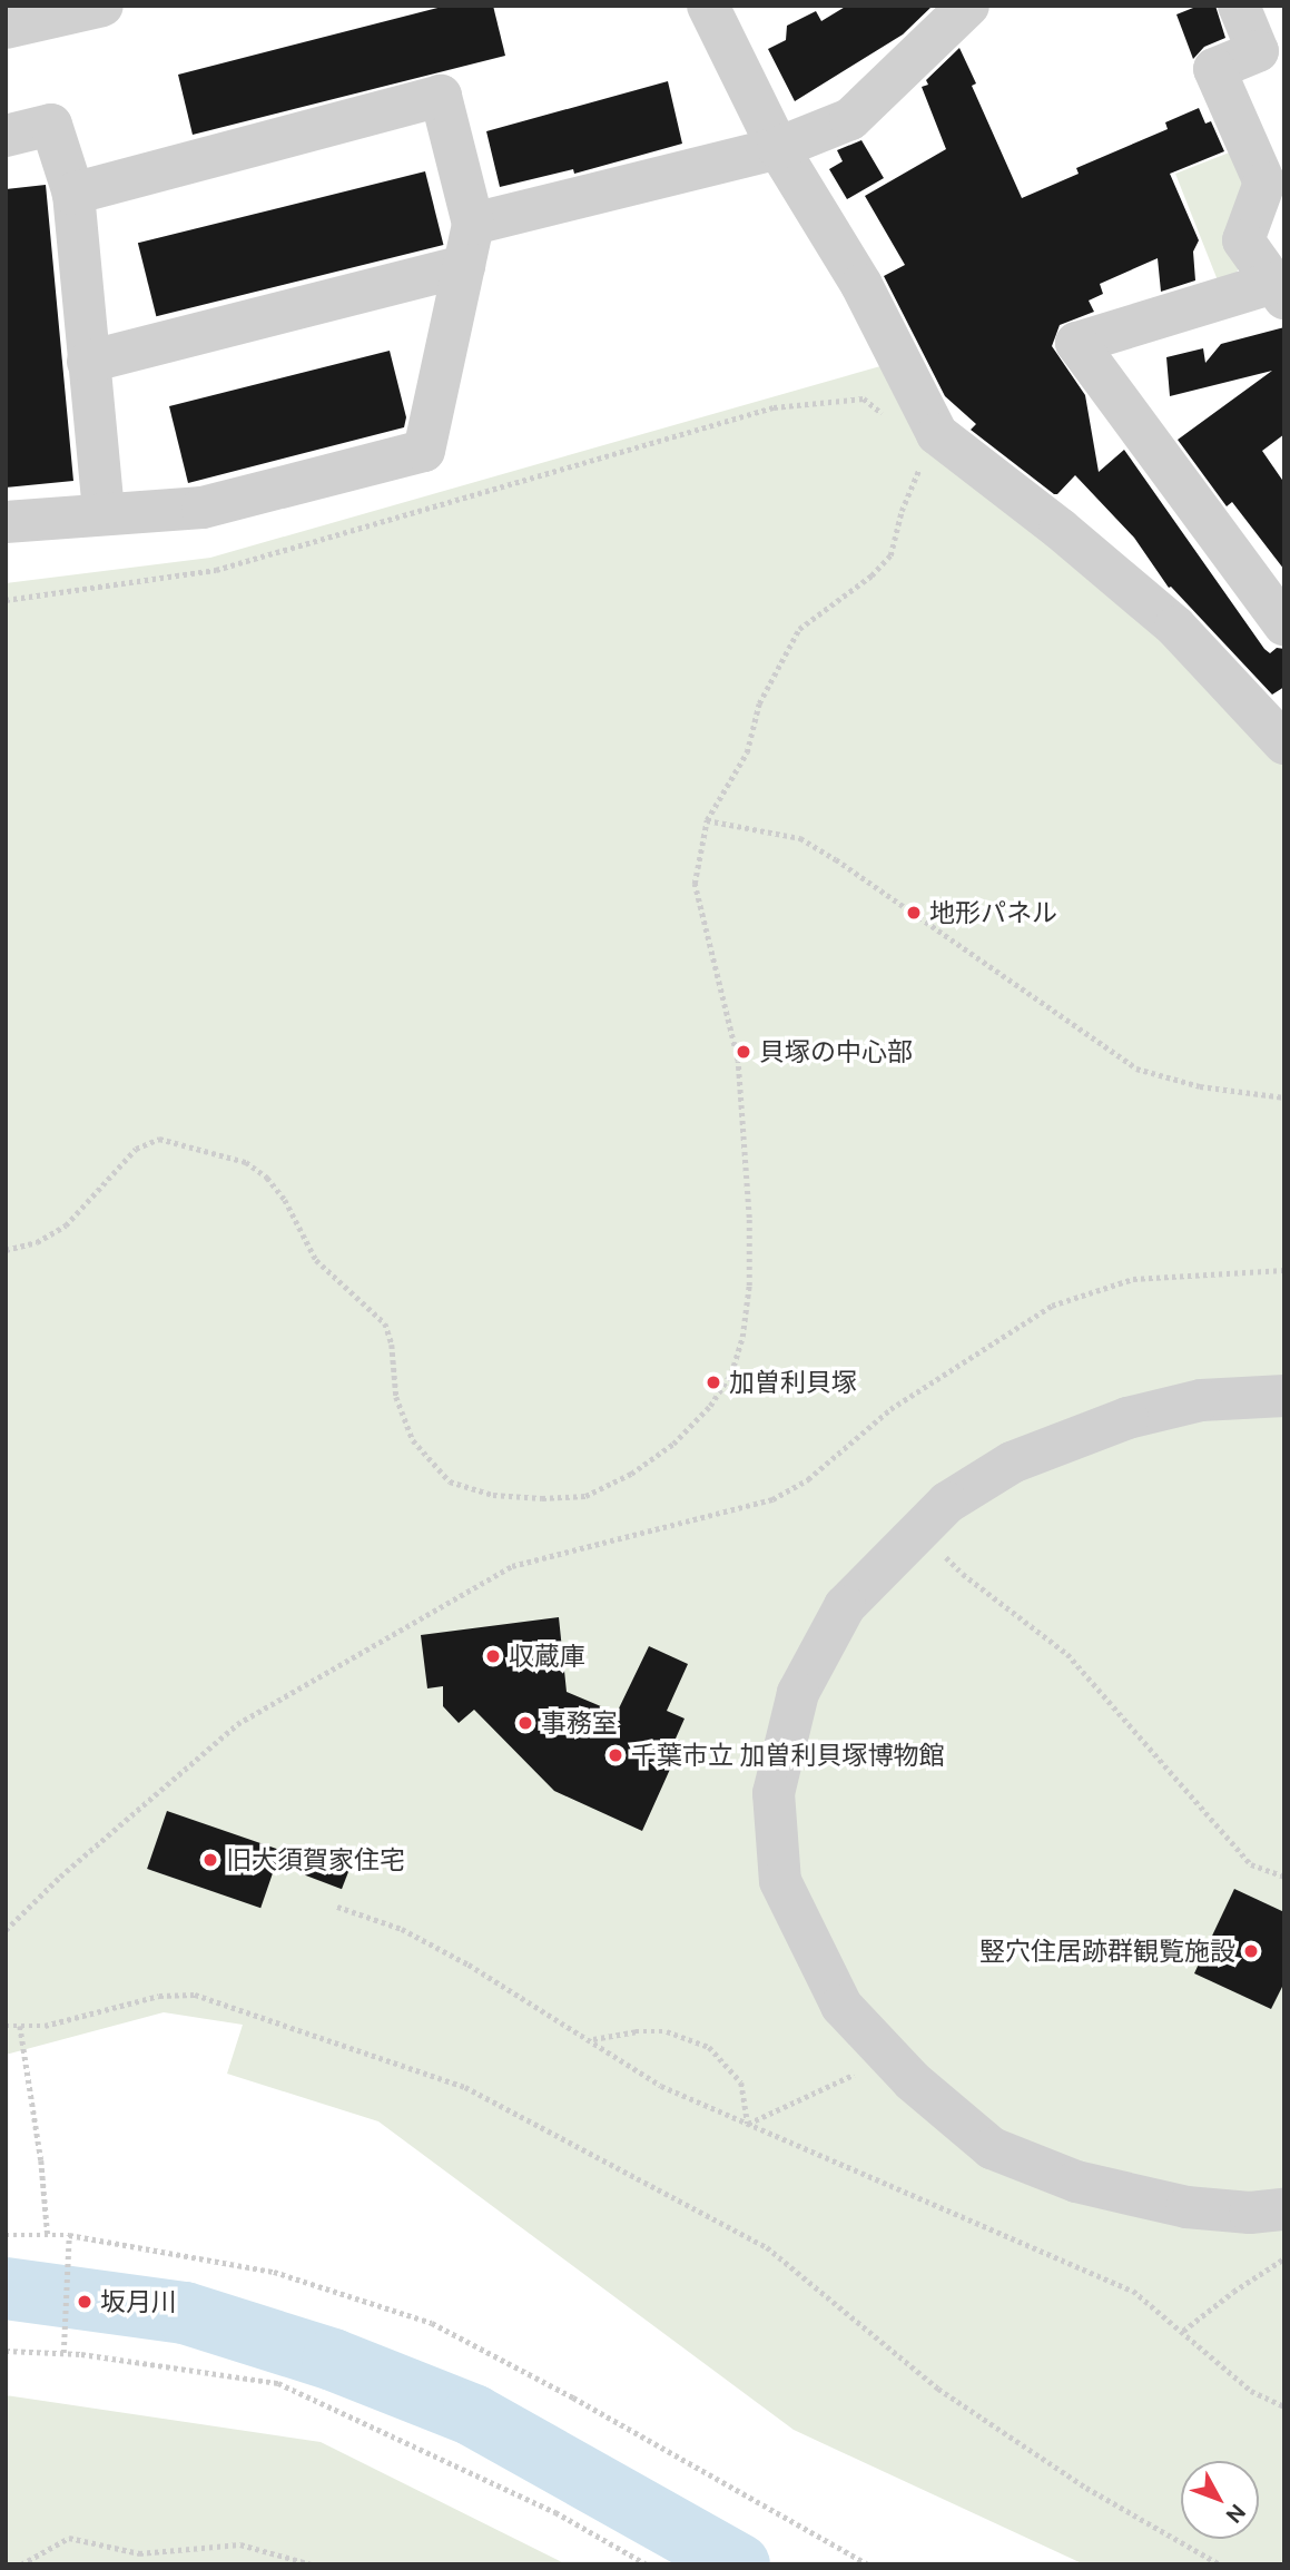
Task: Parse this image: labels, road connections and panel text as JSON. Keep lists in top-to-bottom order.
{
  "places": [
    "地形パネル",
    "貝塚の中心部",
    "加曽利貝塚",
    "収蔵庫",
    "事務室",
    "千葉市立 加曽利貝塚博物館",
    "旧大須賀家住宅",
    "竪穴住居跡群観覧施設",
    "坂月川"
  ],
  "north": "bottom right"
}
